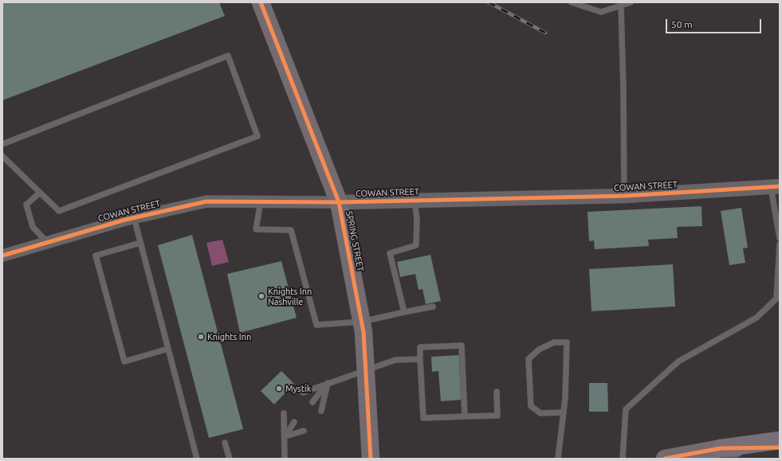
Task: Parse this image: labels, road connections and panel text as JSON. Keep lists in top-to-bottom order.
{
  "streets": {
    "main road": ["SPRING STREET"],
    "street": ["COWAN STREET"]
  },
  "crossings": [
    ["COWAN STREET", "SPRING STREET"]
  ],
  "places": ["Knights Inn Nashville", "Knights Inn", "Mystik"],
  "scale_bar": "50 m"
}
